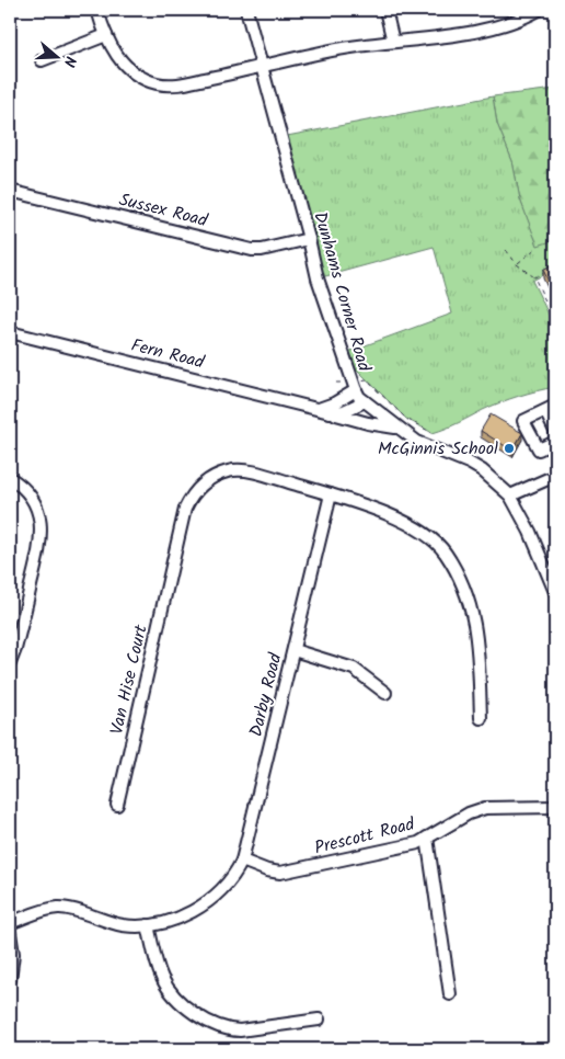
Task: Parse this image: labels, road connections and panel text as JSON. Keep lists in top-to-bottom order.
{
  "streets": {
    "street": [
      "Sussex Road",
      "Dunhams Corner Road",
      "Fern Road",
      "Van Hise Court",
      "Darby Road",
      "Prescott Road"
    ]
  },
  "crossings": [
    ["Sussex Road", "Dunhams Corner Road"],
    ["Dunhams Corner Road", "Fern Road"],
    ["Van Hise Court", "Darby Road"],
    ["Darby Road", "Prescott Road"]
  ],
  "places": ["McGinnis School"],
  "north": "right"
}
